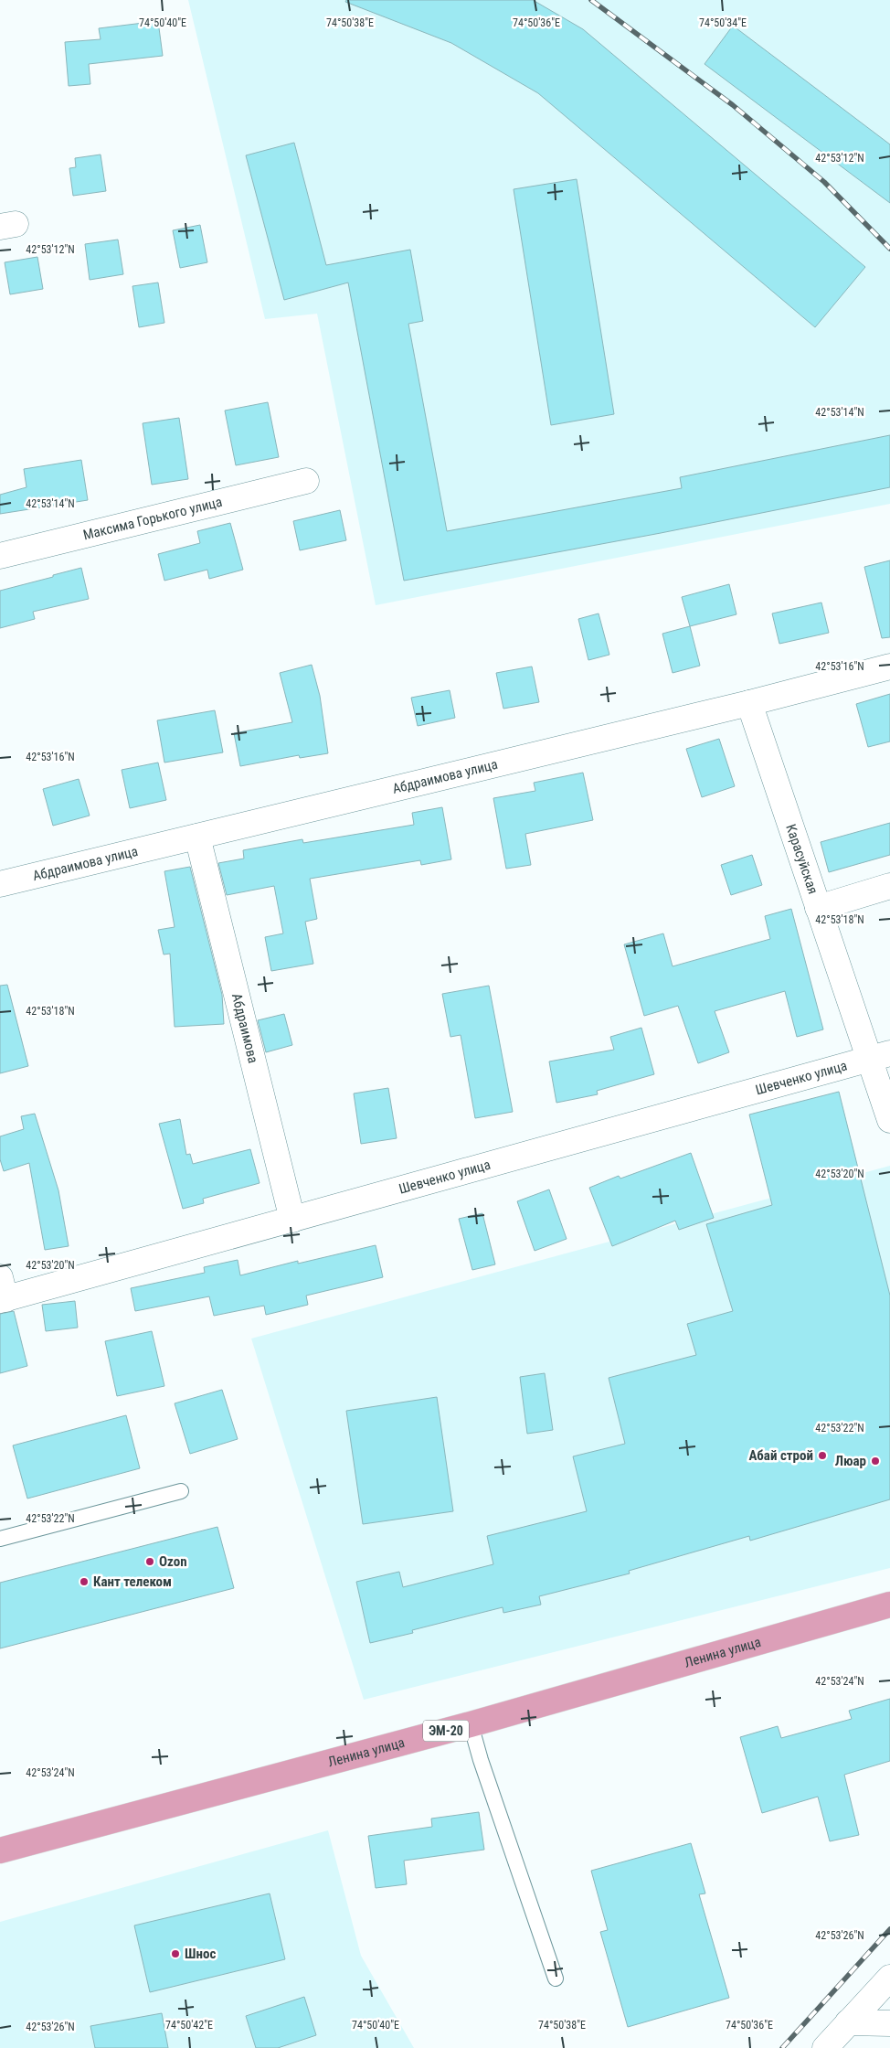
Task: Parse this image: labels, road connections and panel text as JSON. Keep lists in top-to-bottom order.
{
  "streets": {
    "main road": ["Ленина улица", "ЭМ-20"],
    "street": [
      "Максима Горького улица",
      "Абдраимова улица",
      "Карасуйская",
      "Абдраимова",
      "Шевченко улица"
    ]
  },
  "crossings": [
    ["Абдраимова улица", "Карасуйская"],
    ["Абдраимова улица", "Абдраимова"],
    ["Карасуйская", "Шевченко улица"],
    ["Абдраимова", "Шевченко улица"]
  ],
  "places": [
    "Абай строй",
    "Люар",
    "Ozon",
    "Кант телеком",
    "Шнос"
  ],
  "coordinates": [
    "74°50'40\"E",
    "74°50'38\"E",
    "74°50'36\"E",
    "74°50'34\"E",
    "42°53'12\"N",
    "42°53'14\"N",
    "42°53'16\"N",
    "42°53'18\"N",
    "42°53'20\"N",
    "42°53'22\"N",
    "42°53'24\"N",
    "42°53'26\"N",
    "74°50'42\"E"
  ]
}
